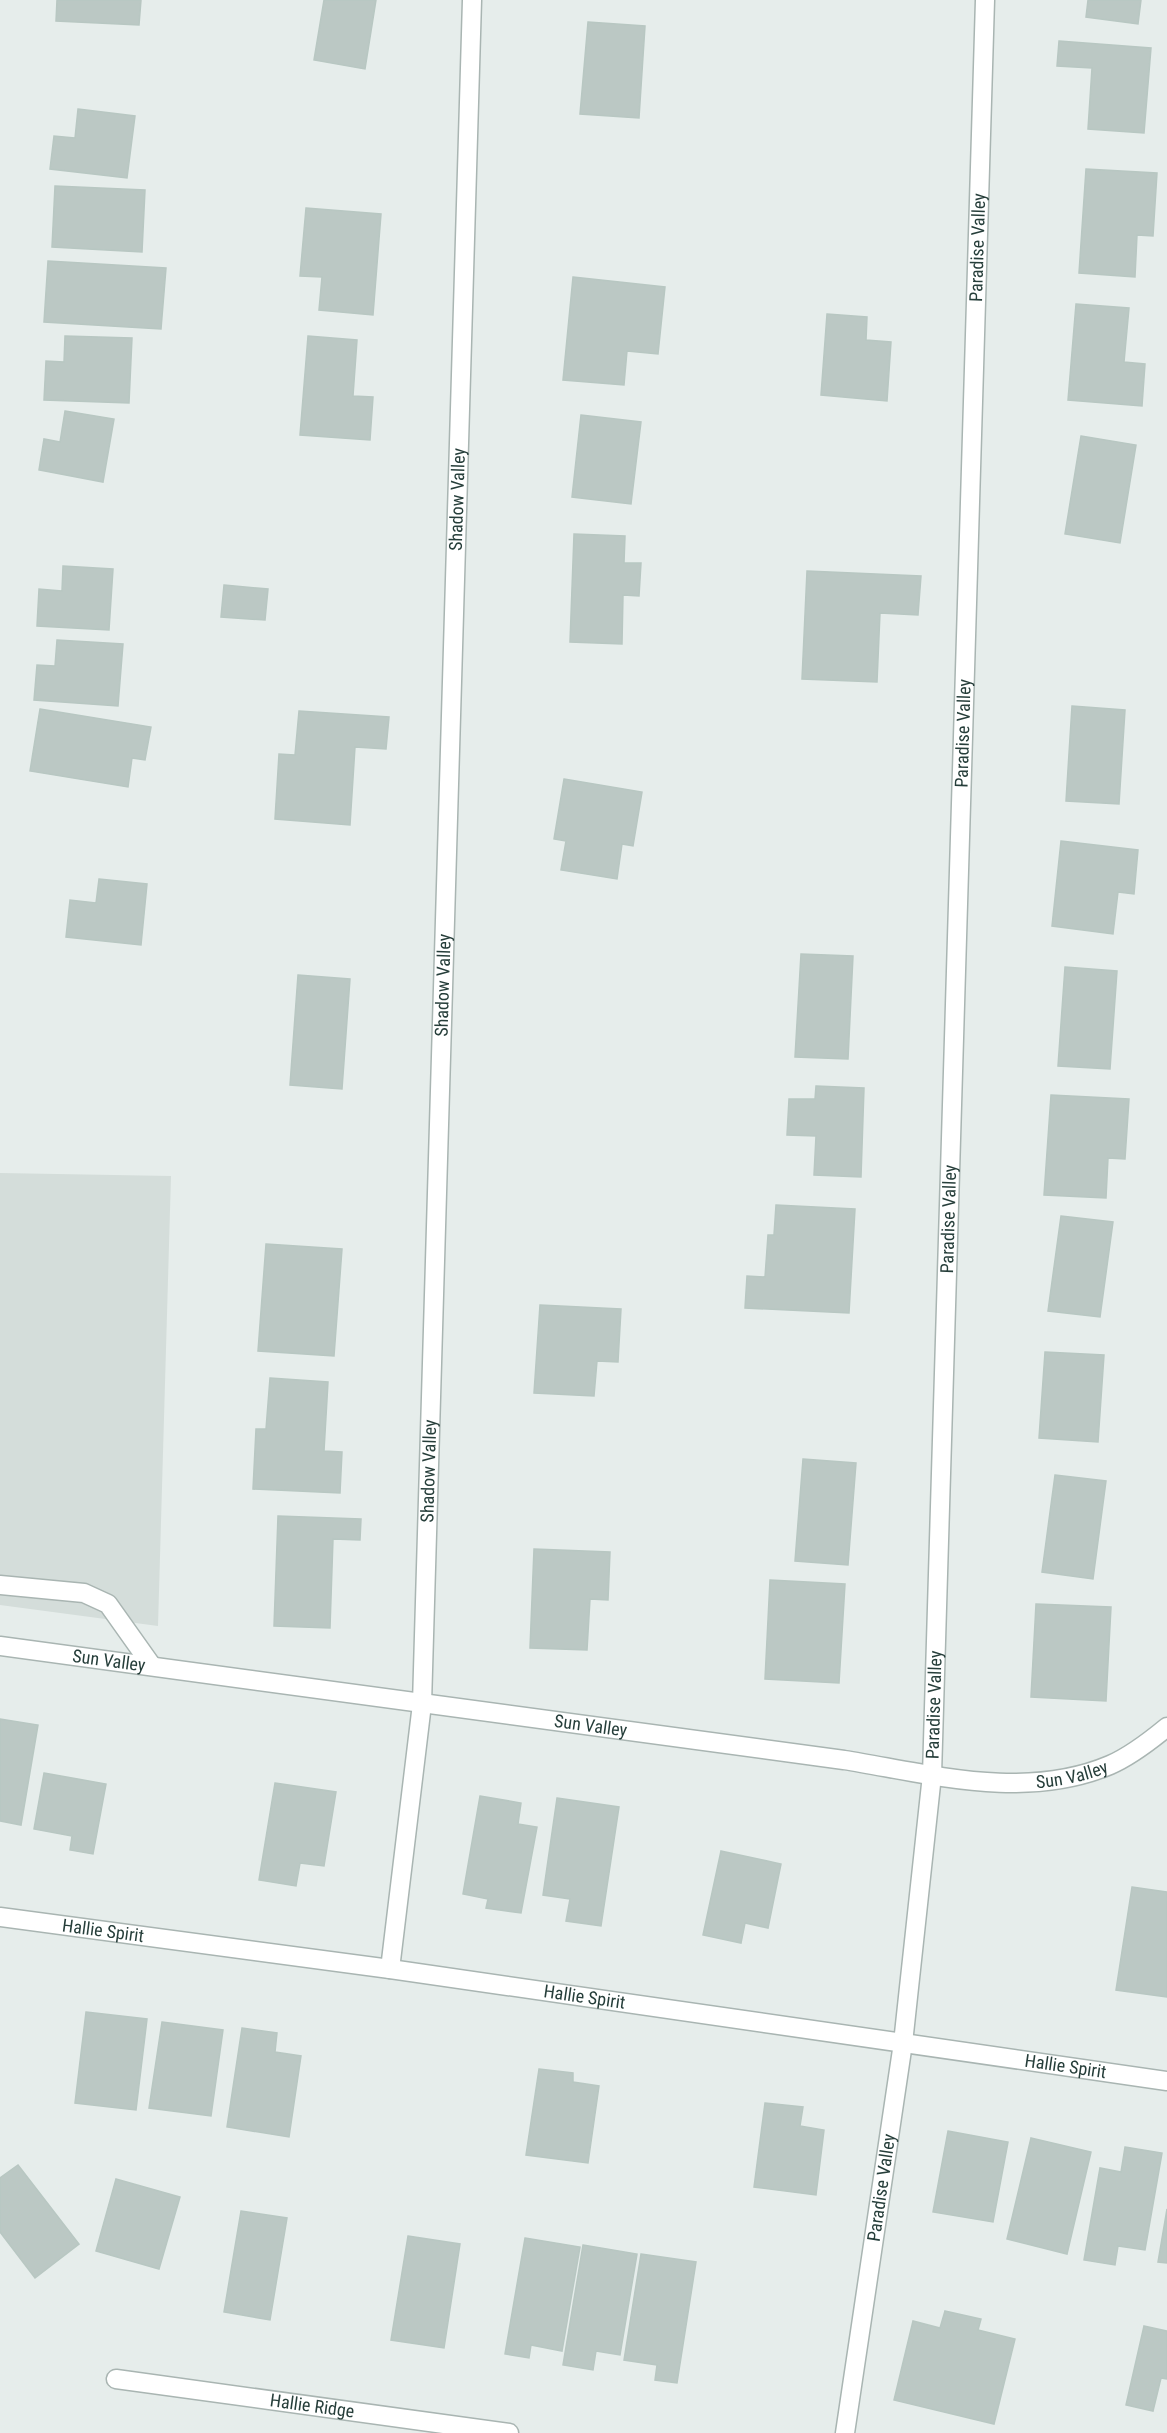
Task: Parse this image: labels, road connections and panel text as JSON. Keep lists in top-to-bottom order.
{
  "streets": {
    "street": [
      "Paradise Valley",
      "Shadow Valley",
      "Sun Valley",
      "Hallie Spirit",
      "Hallie Ridge"
    ]
  },
  "crossings": [
    ["Paradise Valley", "Sun Valley"],
    ["Paradise Valley", "Hallie Spirit"],
    ["Shadow Valley", "Sun Valley"],
    ["Shadow Valley", "Hallie Spirit"]
  ]
}
